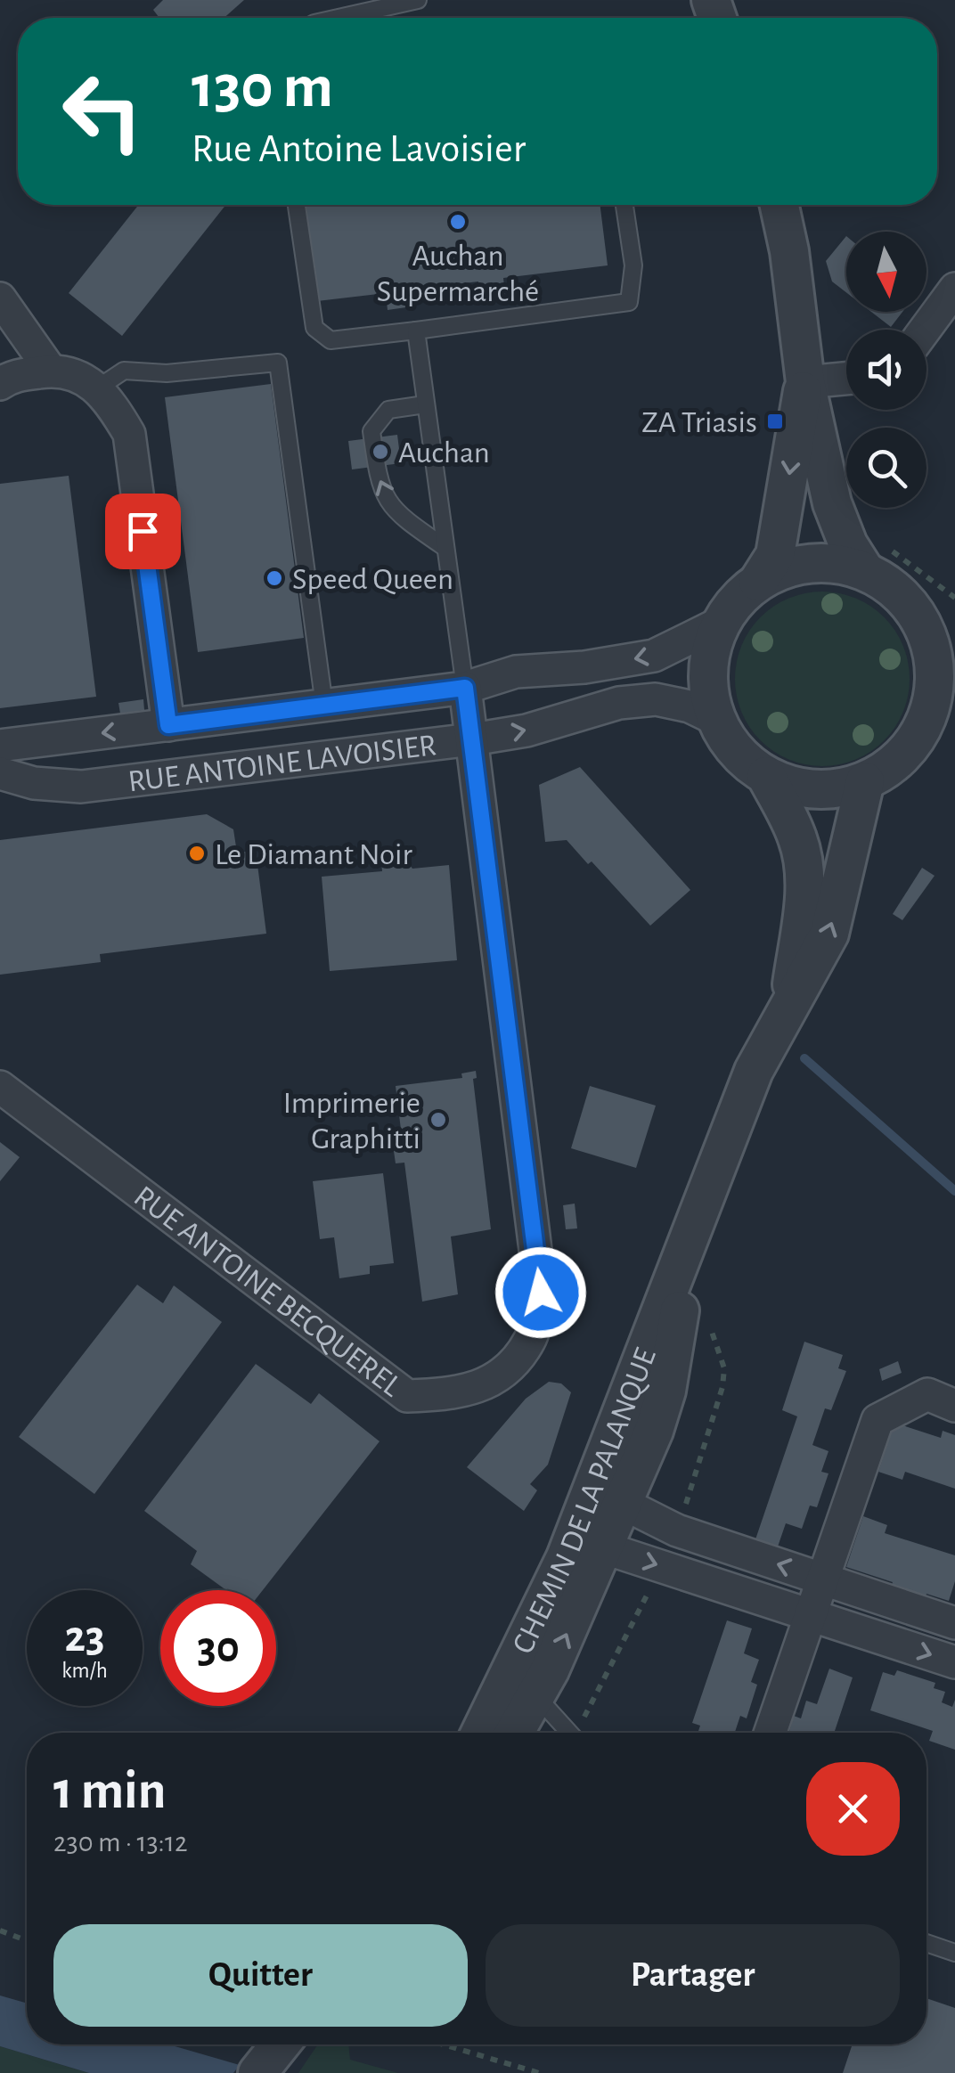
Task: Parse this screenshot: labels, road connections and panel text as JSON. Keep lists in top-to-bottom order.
{
  "streets": {
    "street": ["RUE ANTOINE LAVOISIER", "RUE ANTOINE BECQUEREL", "CHEMIN DE LA PALANQUE"]
  },
  "crossings": [
    ["RUE ANTOINE LAVOISIER", "RUE ANTOINE BECQUEREL"],
    ["RUE ANTOINE LAVOISIER", "CHEMIN DE LA PALANQUE"]
  ],
  "places": {
    "other": [
      "Auchan Supermarché",
      "Auchan",
      "Speed Queen",
      "Le Diamant Noir",
      "Imprimerie Graphitti"
    ],
    "transit": ["ZA Triasis"]
  },
  "north": "bottom",
  "page": {
    "turn": ["130 m", "Rue Antoine Lavoisier"],
    "speed": "23 km/h",
    "limit": "30",
    "heading": ["1 min", "230 m · 13:12"],
    "buttons": ["Quitter", "Partager"]
  }
}
